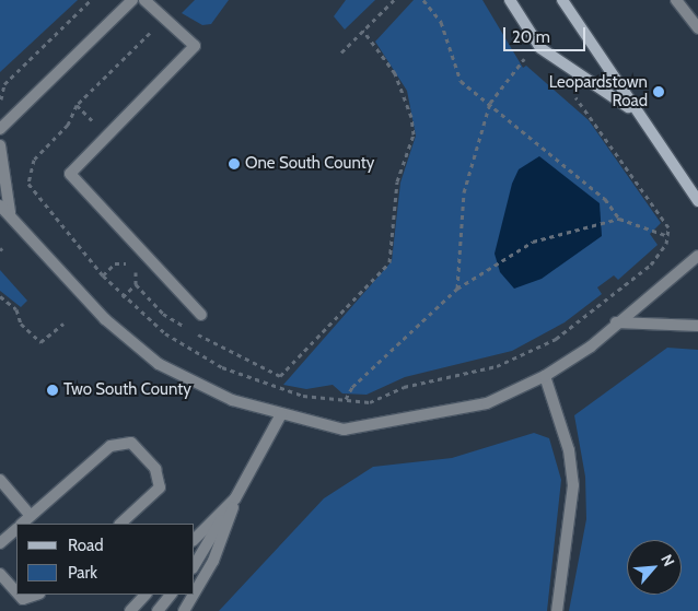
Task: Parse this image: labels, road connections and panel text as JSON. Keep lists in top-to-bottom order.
{
  "places": ["Leopardstown Road", "One South County", "Two South County"],
  "legend": ["Road", "Park"],
  "scale_bar": "20 m",
  "north": "top right"
}
